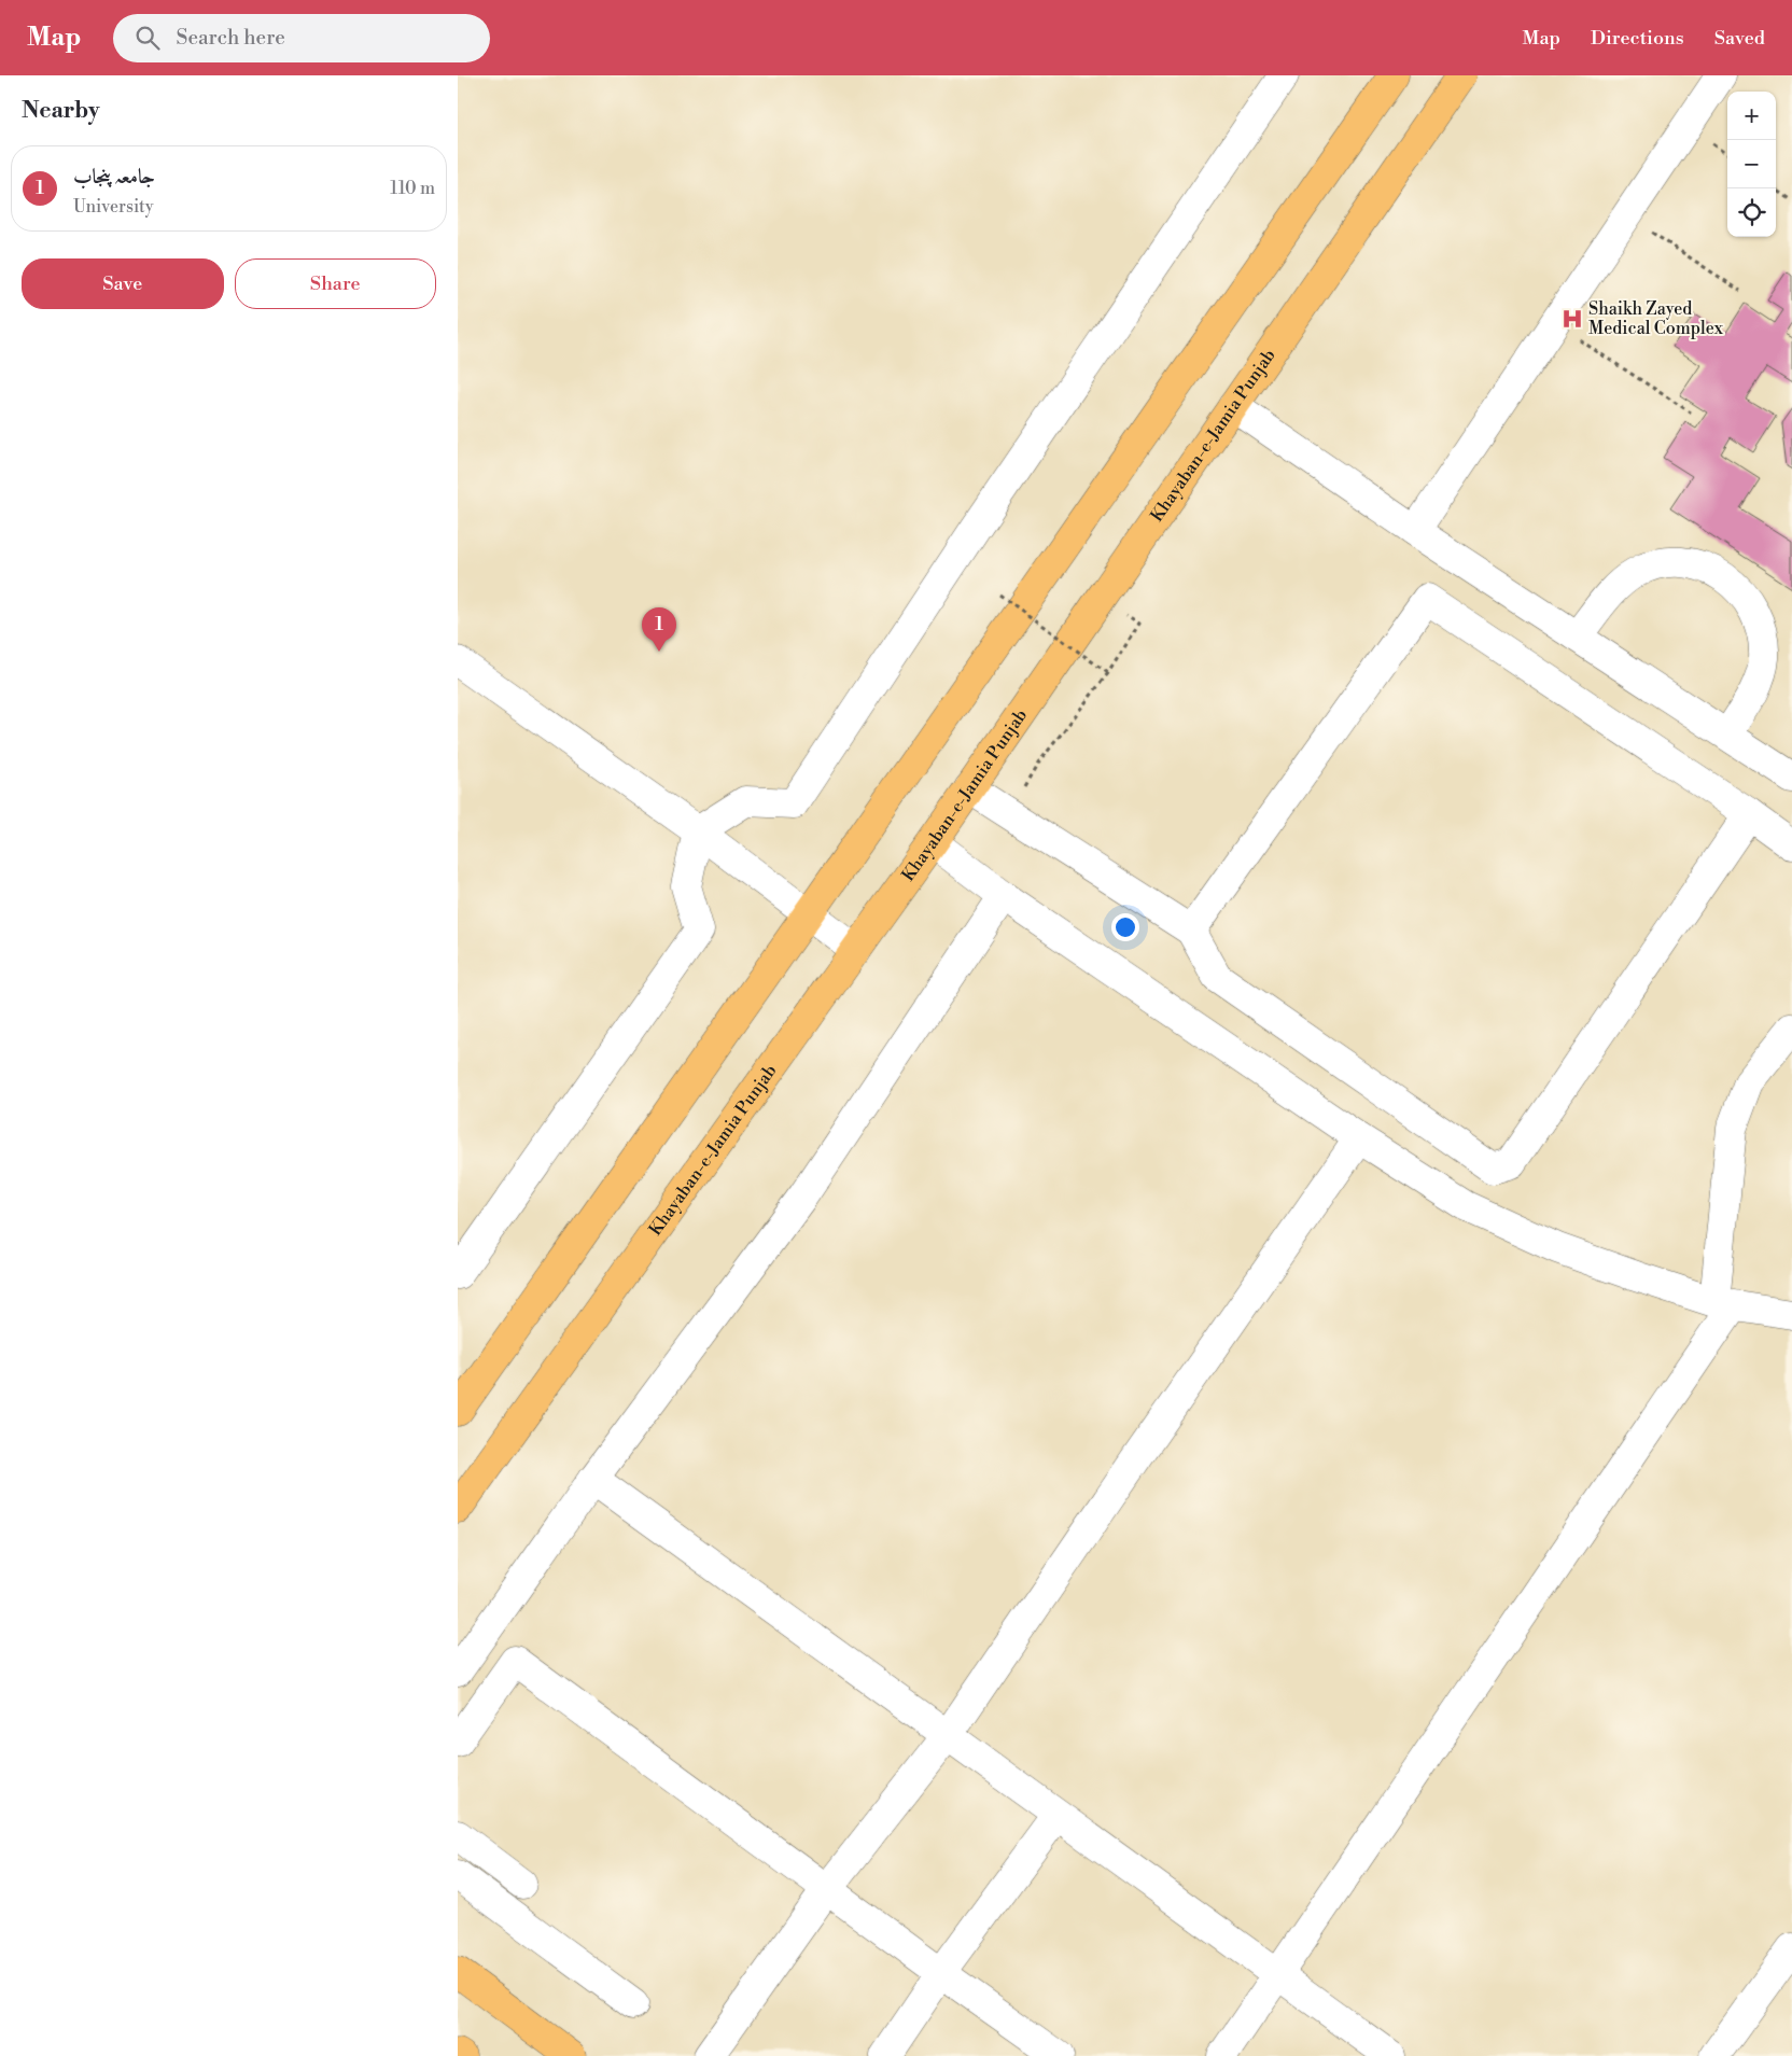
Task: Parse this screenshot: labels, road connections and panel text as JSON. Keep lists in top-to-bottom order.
{
  "streets": {
    "main road": ["Khayaban-e-Jamia Punjab"]
  },
  "places": {
    "hospital": ["Shaikh Zayed Medical Complex"]
  },
  "page": {
    "header": "Map",
    "search": "Search here",
    "nav": ["Map", "Directions", "Saved"],
    "heading": "Nearby",
    "map_buttons": ["+", "−"],
    "list": [
      {
        "mark": "1",
        "name": "جامعہ پنجاب",
        "note": "University",
        "value": "110 m"
      }
    ],
    "buttons": ["Save", "Share"],
    "pins": "1"
  }
}
